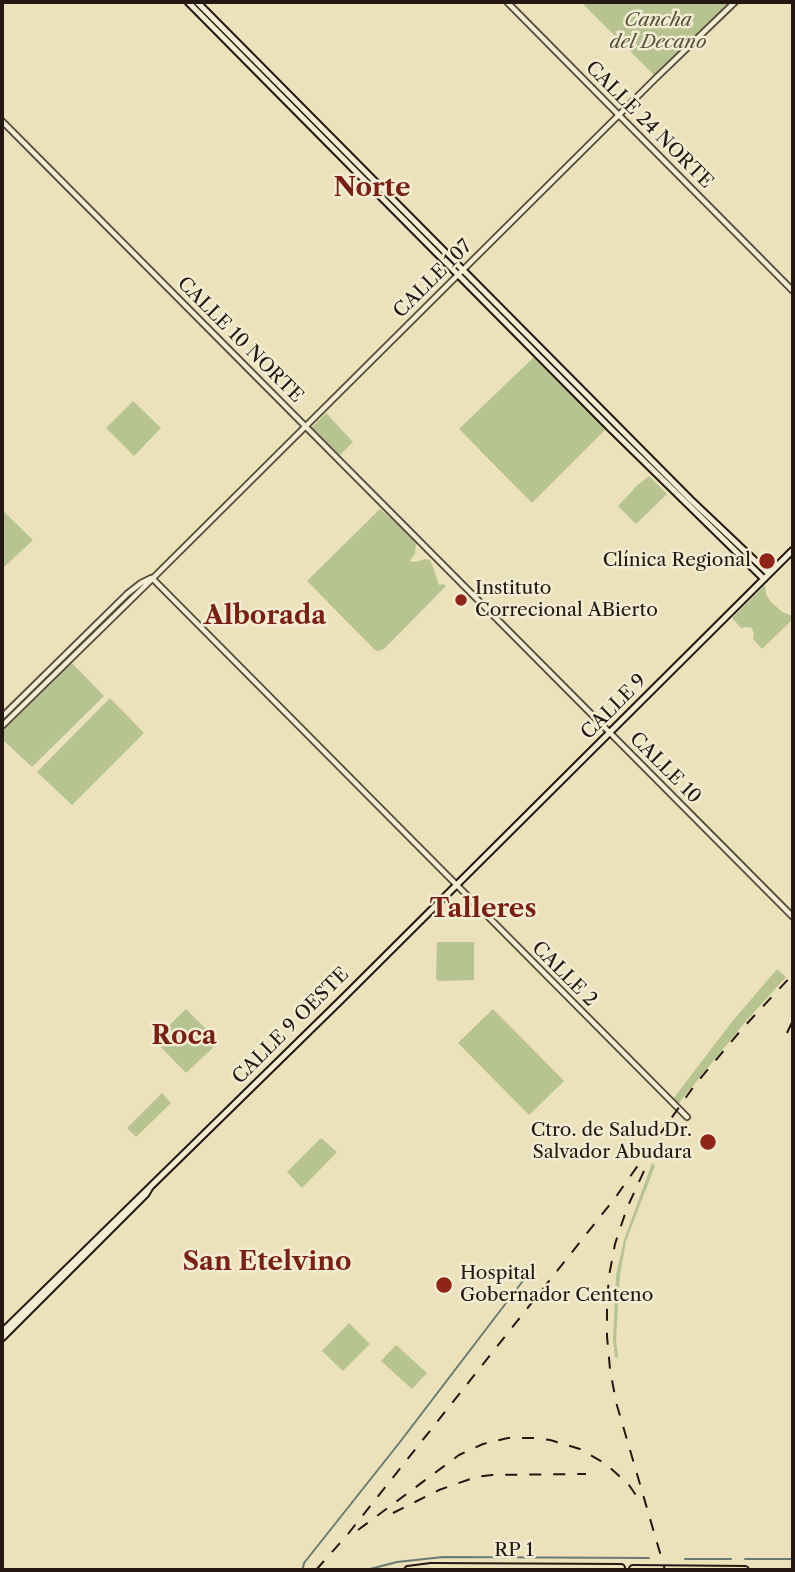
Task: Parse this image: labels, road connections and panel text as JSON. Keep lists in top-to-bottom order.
{
  "streets": {
    "main road": ["CALLE 9", "CALLE 9 OESTE", "RP 1"],
    "street": [
      "CALLE 24 NORTE",
      "CALLE 107",
      "CALLE 10 NORTE",
      "CALLE 10",
      "CALLE 2"
    ]
  },
  "crossings": [
    ["CALLE 24 NORTE", "CALLE 107"],
    ["CALLE 107", "CALLE 10 NORTE"],
    ["CALLE 107", "CALLE 2"],
    ["CALLE 10 NORTE", "CALLE 10"],
    ["CALLE 9", "CALLE 10"],
    ["CALLE 9", "CALLE 2"],
    ["CALLE 9", "CALLE 9 OESTE"],
    ["CALLE 2", "CALLE 9 OESTE"]
  ],
  "districts": [
    "Norte",
    "Alborada",
    "Talleres",
    "Roca",
    "San Etelvino"
  ],
  "parks": ["Cancha del Decano"],
  "places": [
    "Clínica Regional",
    "Instituto Correcional ABierto",
    "Ctro. de Salud Dr. Salvador Abudara",
    "Hospital Gobernador Centeno"
  ]
}
